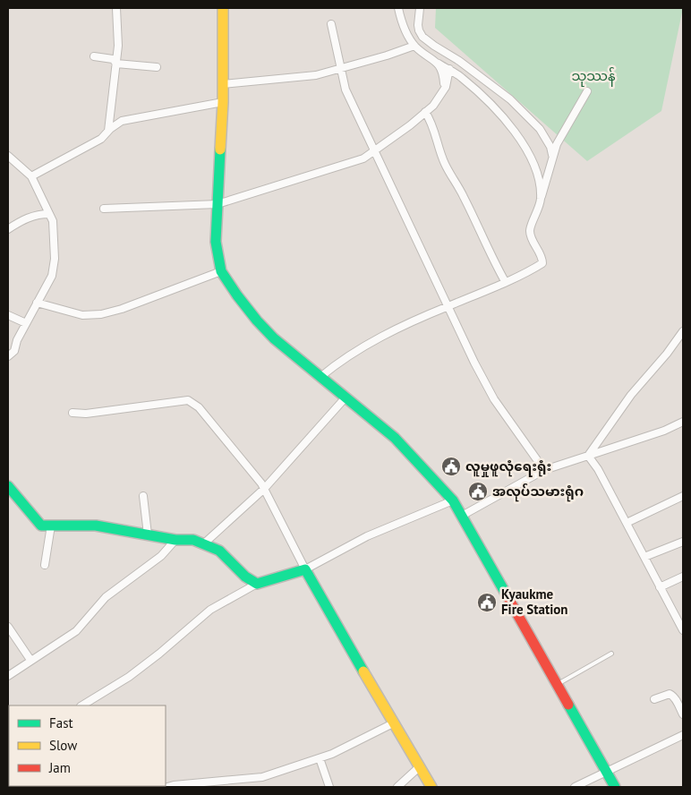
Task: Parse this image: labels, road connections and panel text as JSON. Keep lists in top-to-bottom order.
{
  "parks": ["သုဿန်"],
  "places": {
    "public building": ["လူမှုဖူလုံရေးရုံး", "အလုပ်သမားရုံဂ", "Kyaukme Fire Station"]
  },
  "legend": ["Fast", "Slow", "Jam"]
}
